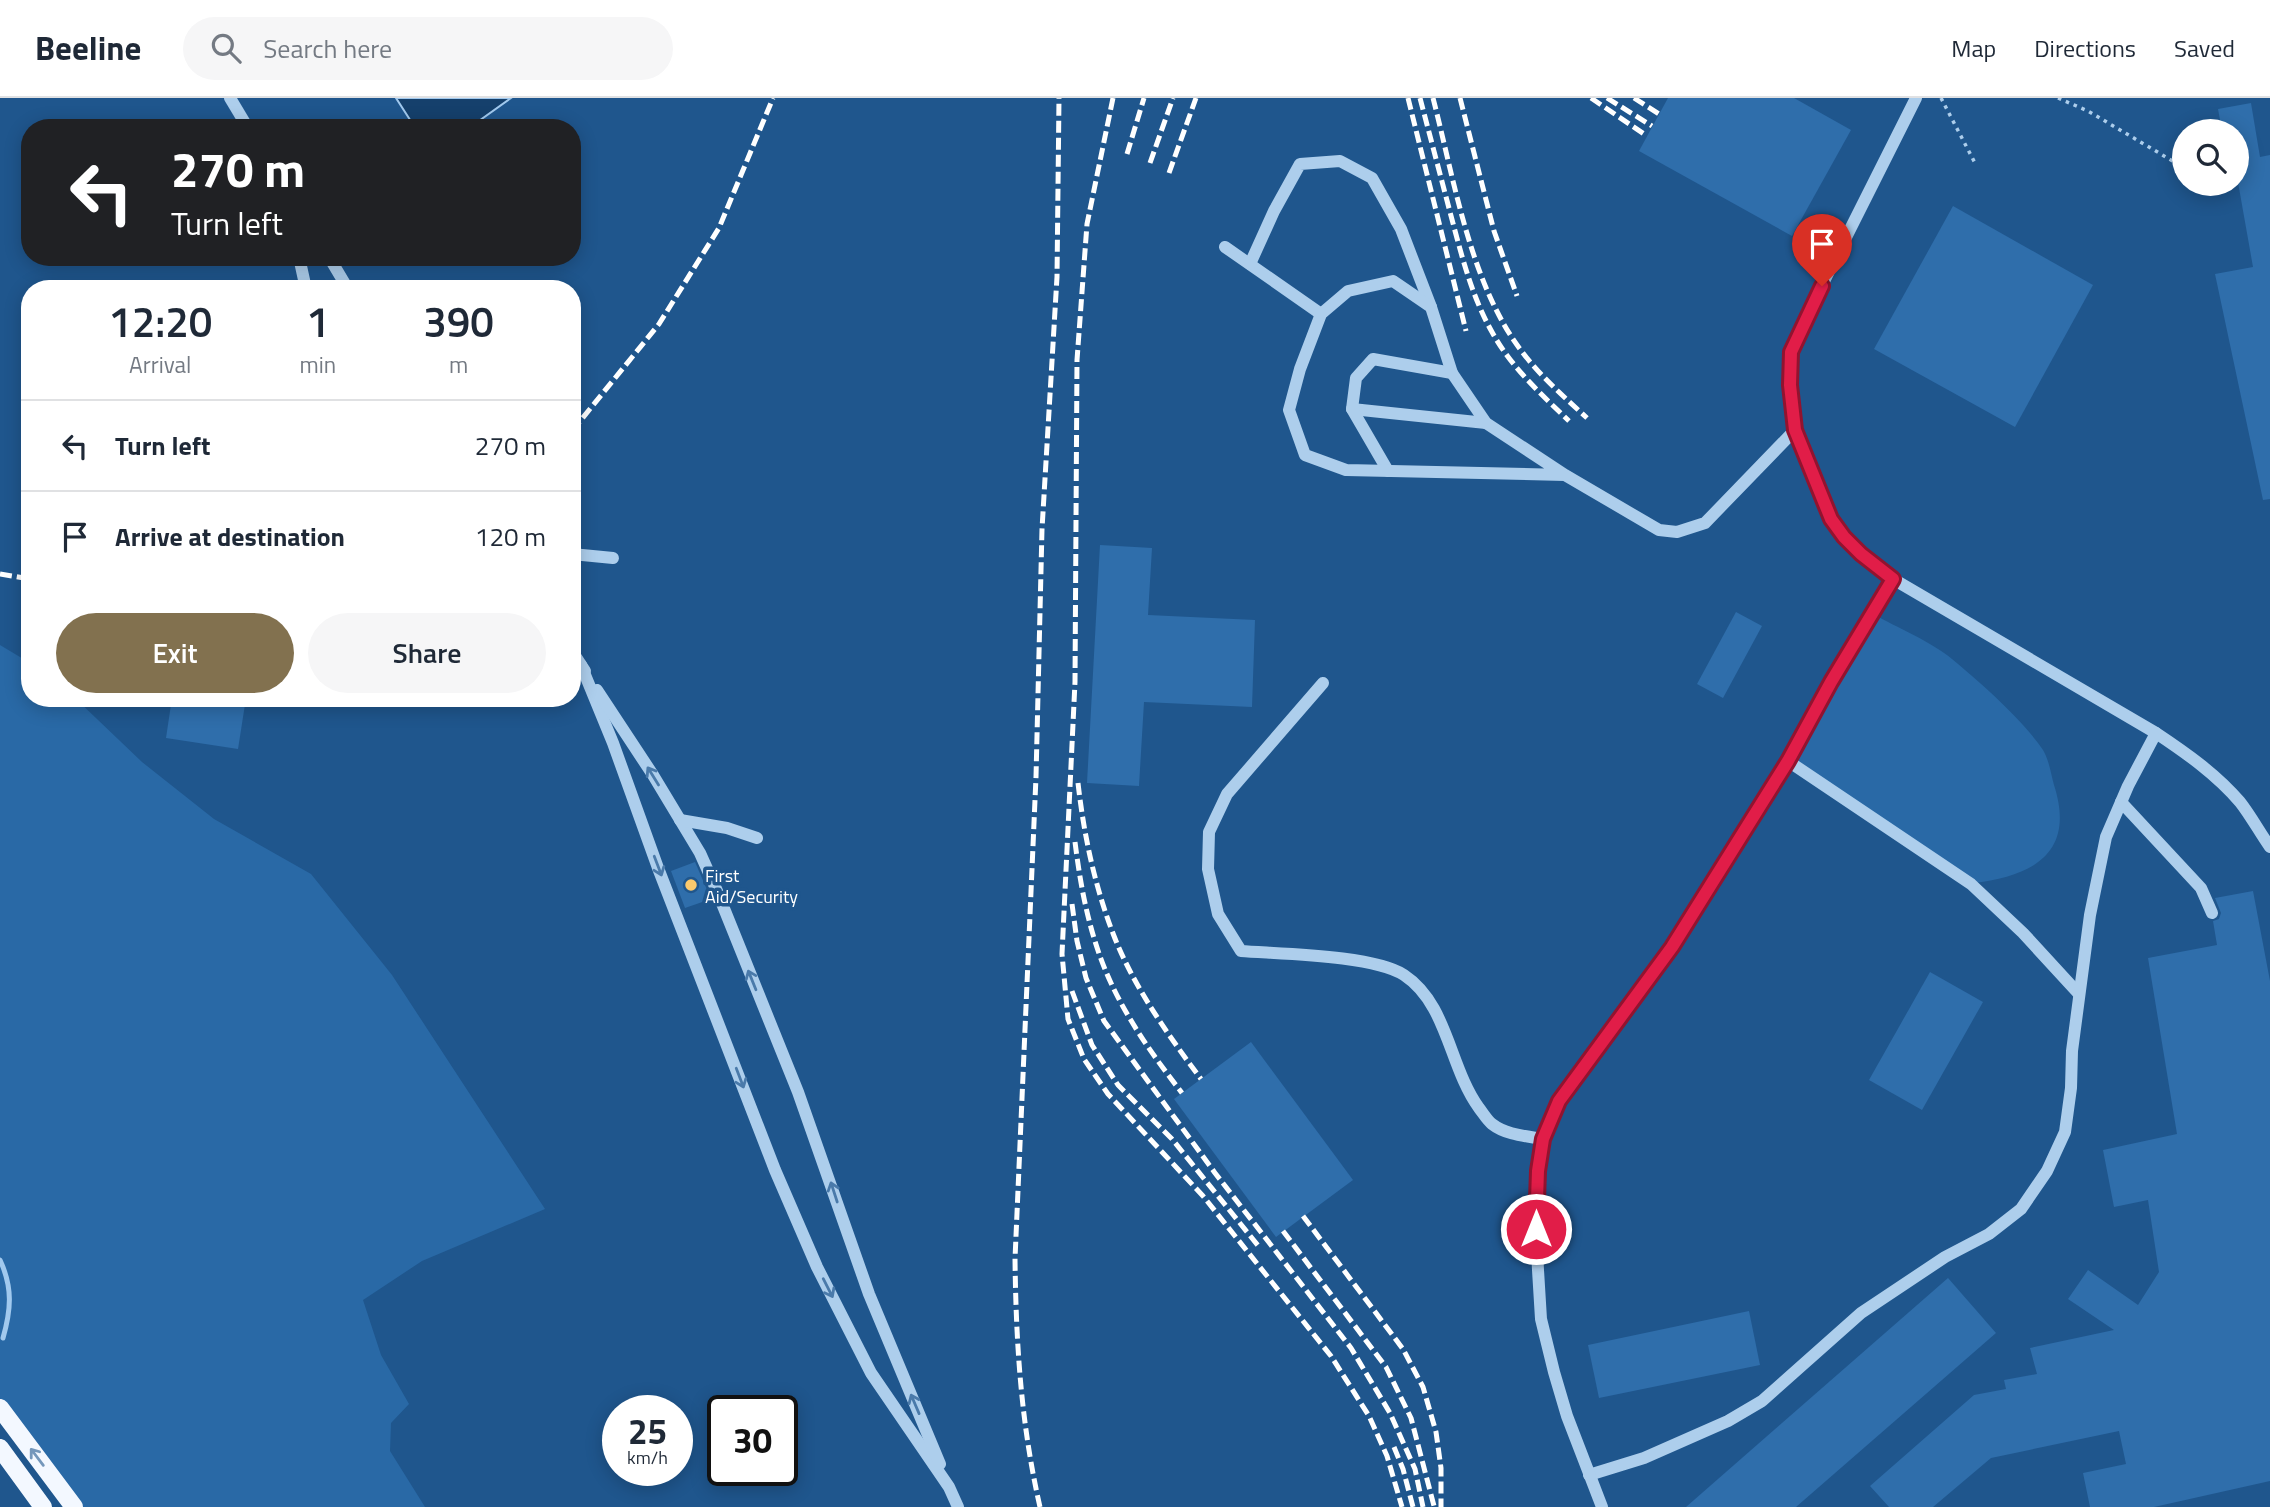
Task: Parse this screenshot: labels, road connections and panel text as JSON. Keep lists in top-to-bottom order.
{
  "places": ["First Aid/Security"],
  "page": {
    "header": "Beeline",
    "search": "Search here",
    "nav": ["Map", "Directions", "Saved"],
    "turn": ["270 m", "Turn left"],
    "eta": [
      "12:20",
      "Arrival",
      "1",
      "min",
      "390",
      "m"
    ],
    "list": [
      {
        "name": "Turn left",
        "value": "270 m"
      },
      {
        "name": "Arrive at destination",
        "value": "120 m"
      }
    ],
    "buttons": ["Exit", "Share"],
    "speed": "25 km/h",
    "limit": "30"
  }
}
